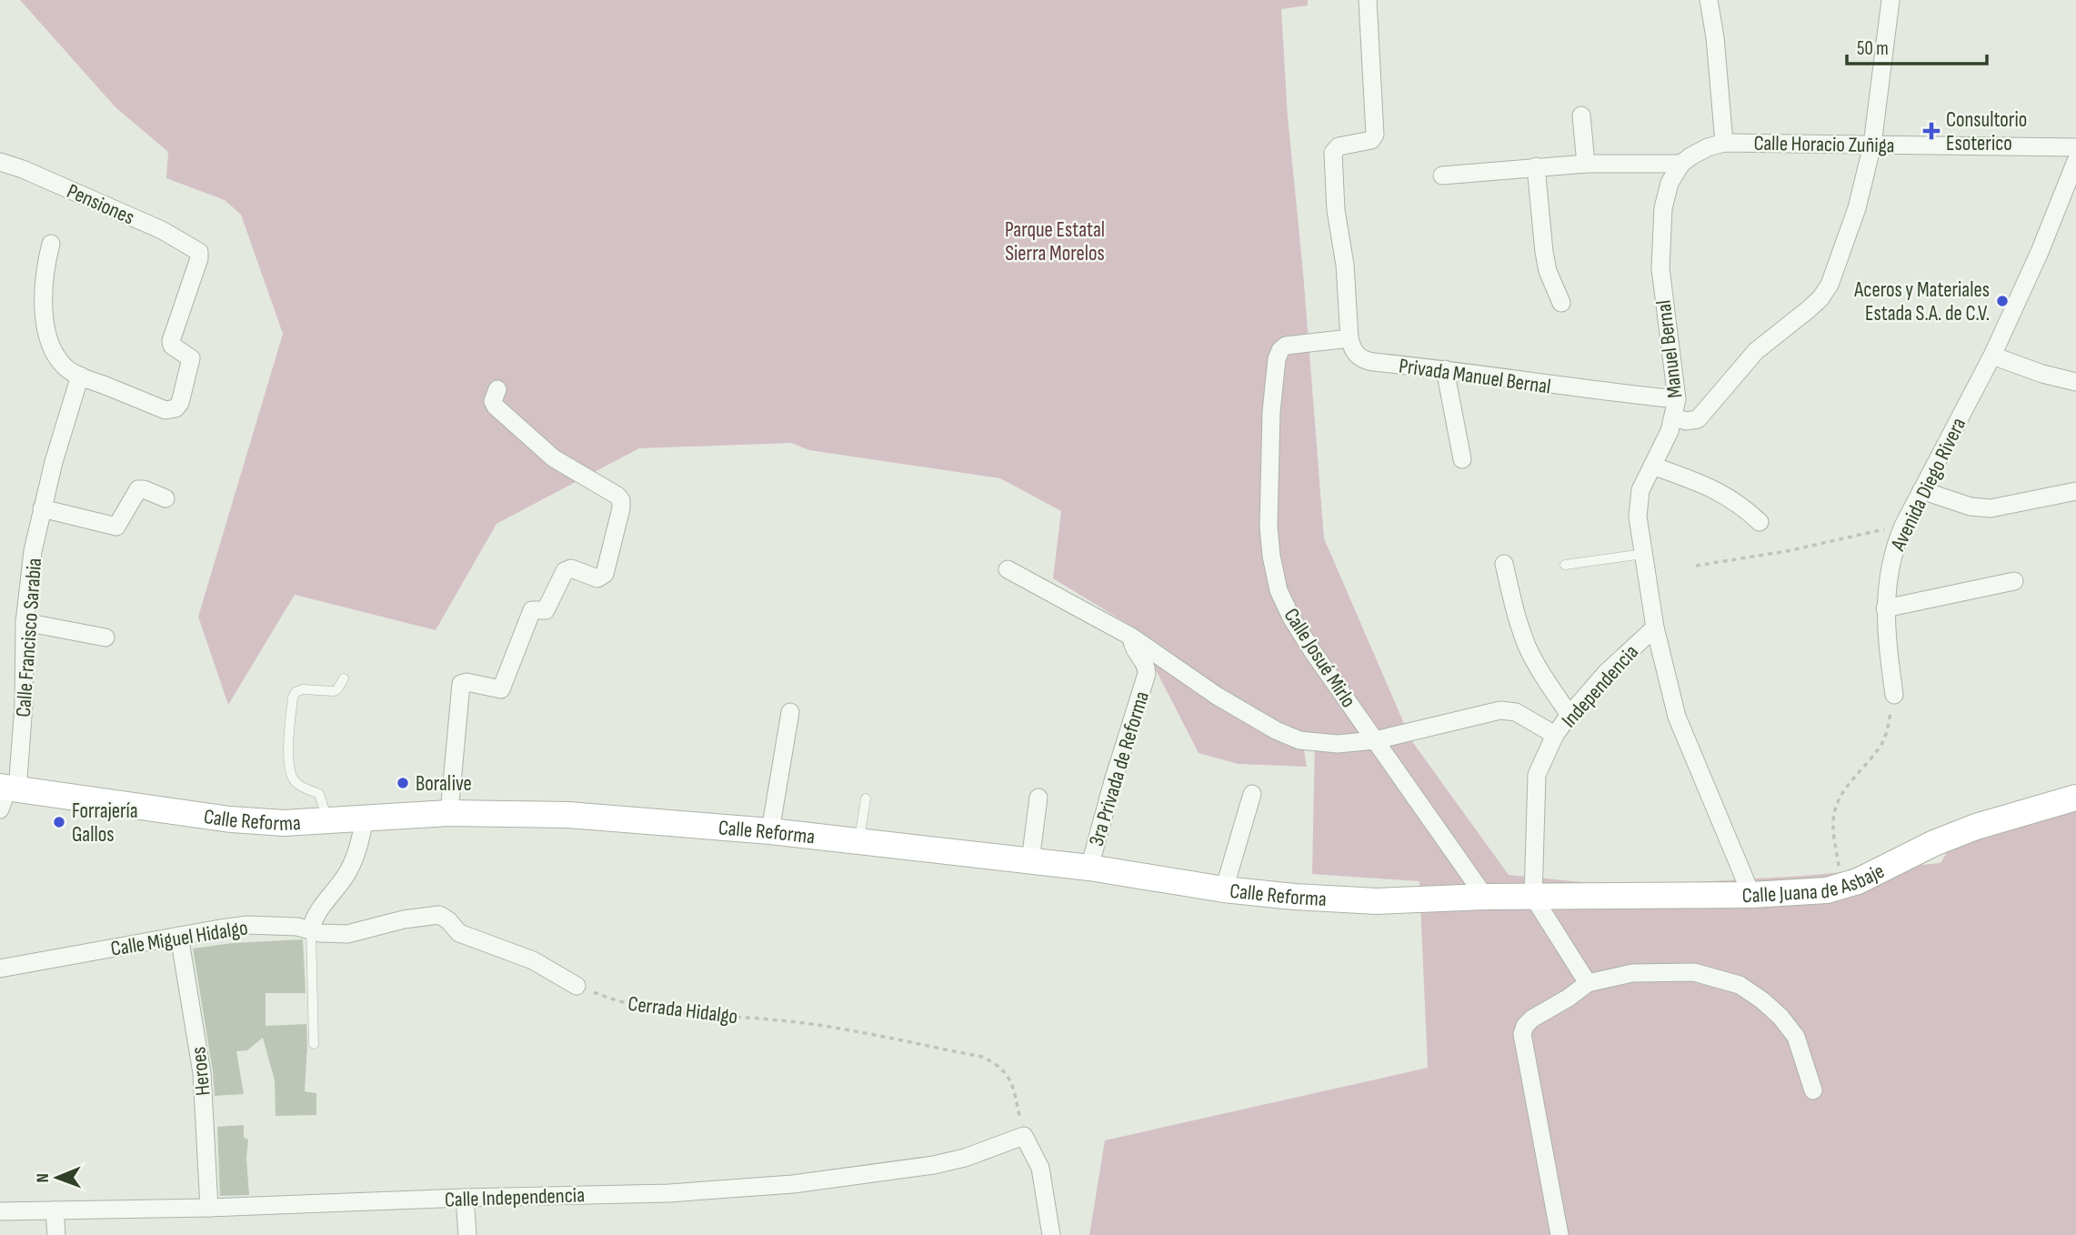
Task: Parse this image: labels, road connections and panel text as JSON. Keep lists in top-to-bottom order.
{
  "streets": {
    "street": [
      "Calle Horacio Zuñiga",
      "Pensiones",
      "Manuel Bernal",
      "Privada Manuel Bernal",
      "Avenida Diego Rivera",
      "Calle Francisco Sarabia",
      "Calle Josué Mirlo",
      "Independencia",
      "3ra Privada de Reforma",
      "Calle Reforma",
      "Calle Juana de Asbaje",
      "Calle Miguel Hidalgo",
      "Heroes",
      "Calle Independencia"
    ],
    "path": ["Cerrada Hidalgo"]
  },
  "crossings": [
    ["Calle Horacio Zuñiga", "Privada Manuel Bernal"],
    ["Pensiones", "Calle Francisco Sarabia"],
    ["Manuel Bernal", "Privada Manuel Bernal"],
    ["Manuel Bernal", "Independencia"],
    ["Manuel Bernal", "Calle Juana de Asbaje"],
    ["Privada Manuel Bernal", "Calle Josué Mirlo"],
    ["Calle Francisco Sarabia", "Calle Reforma"],
    ["Calle Josué Mirlo", "Calle Reforma"],
    ["Independencia", "Calle Reforma"],
    ["Independencia", "Calle Juana de Asbaje"],
    ["3ra Privada de Reforma", "Calle Reforma"],
    ["Calle Reforma", "Calle Juana de Asbaje"],
    ["Calle Miguel Hidalgo", "Heroes"],
    ["Cerrada Hidalgo", "Calle Independencia"],
    ["Heroes", "Calle Independencia"]
  ],
  "parks": ["Parque Estatal Sierra Morelos"],
  "places": {
    "health": ["Consultorio Esoterico"],
    "other": ["Aceros y Materiales Estada S.A. de C.V.", "Boralive", "Forrajería Gallos"]
  },
  "scale_bar": "50 m",
  "north": "left"
}
